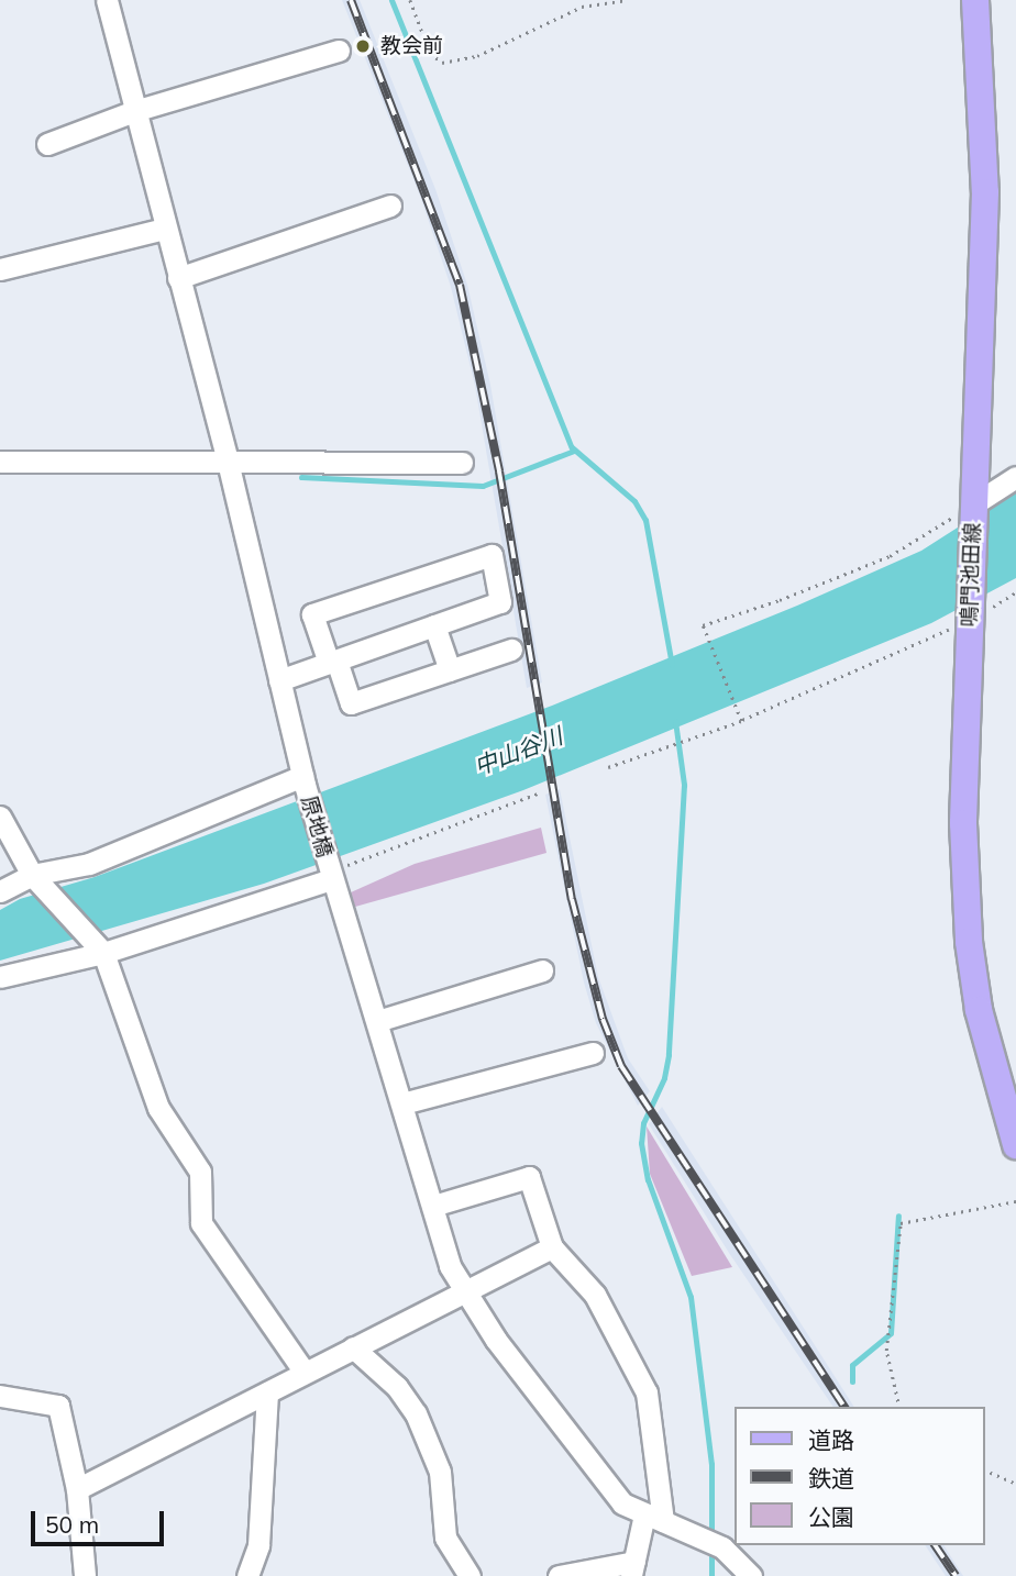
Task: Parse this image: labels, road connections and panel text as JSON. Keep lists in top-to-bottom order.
{
  "streets": {
    "main road": ["鳴門池田線"],
    "street": ["原地橋"]
  },
  "water": ["中山谷川"],
  "places": ["教会前"],
  "legend": ["道路", "鉄道", "公園"],
  "scale_bar": "50 m"
}
